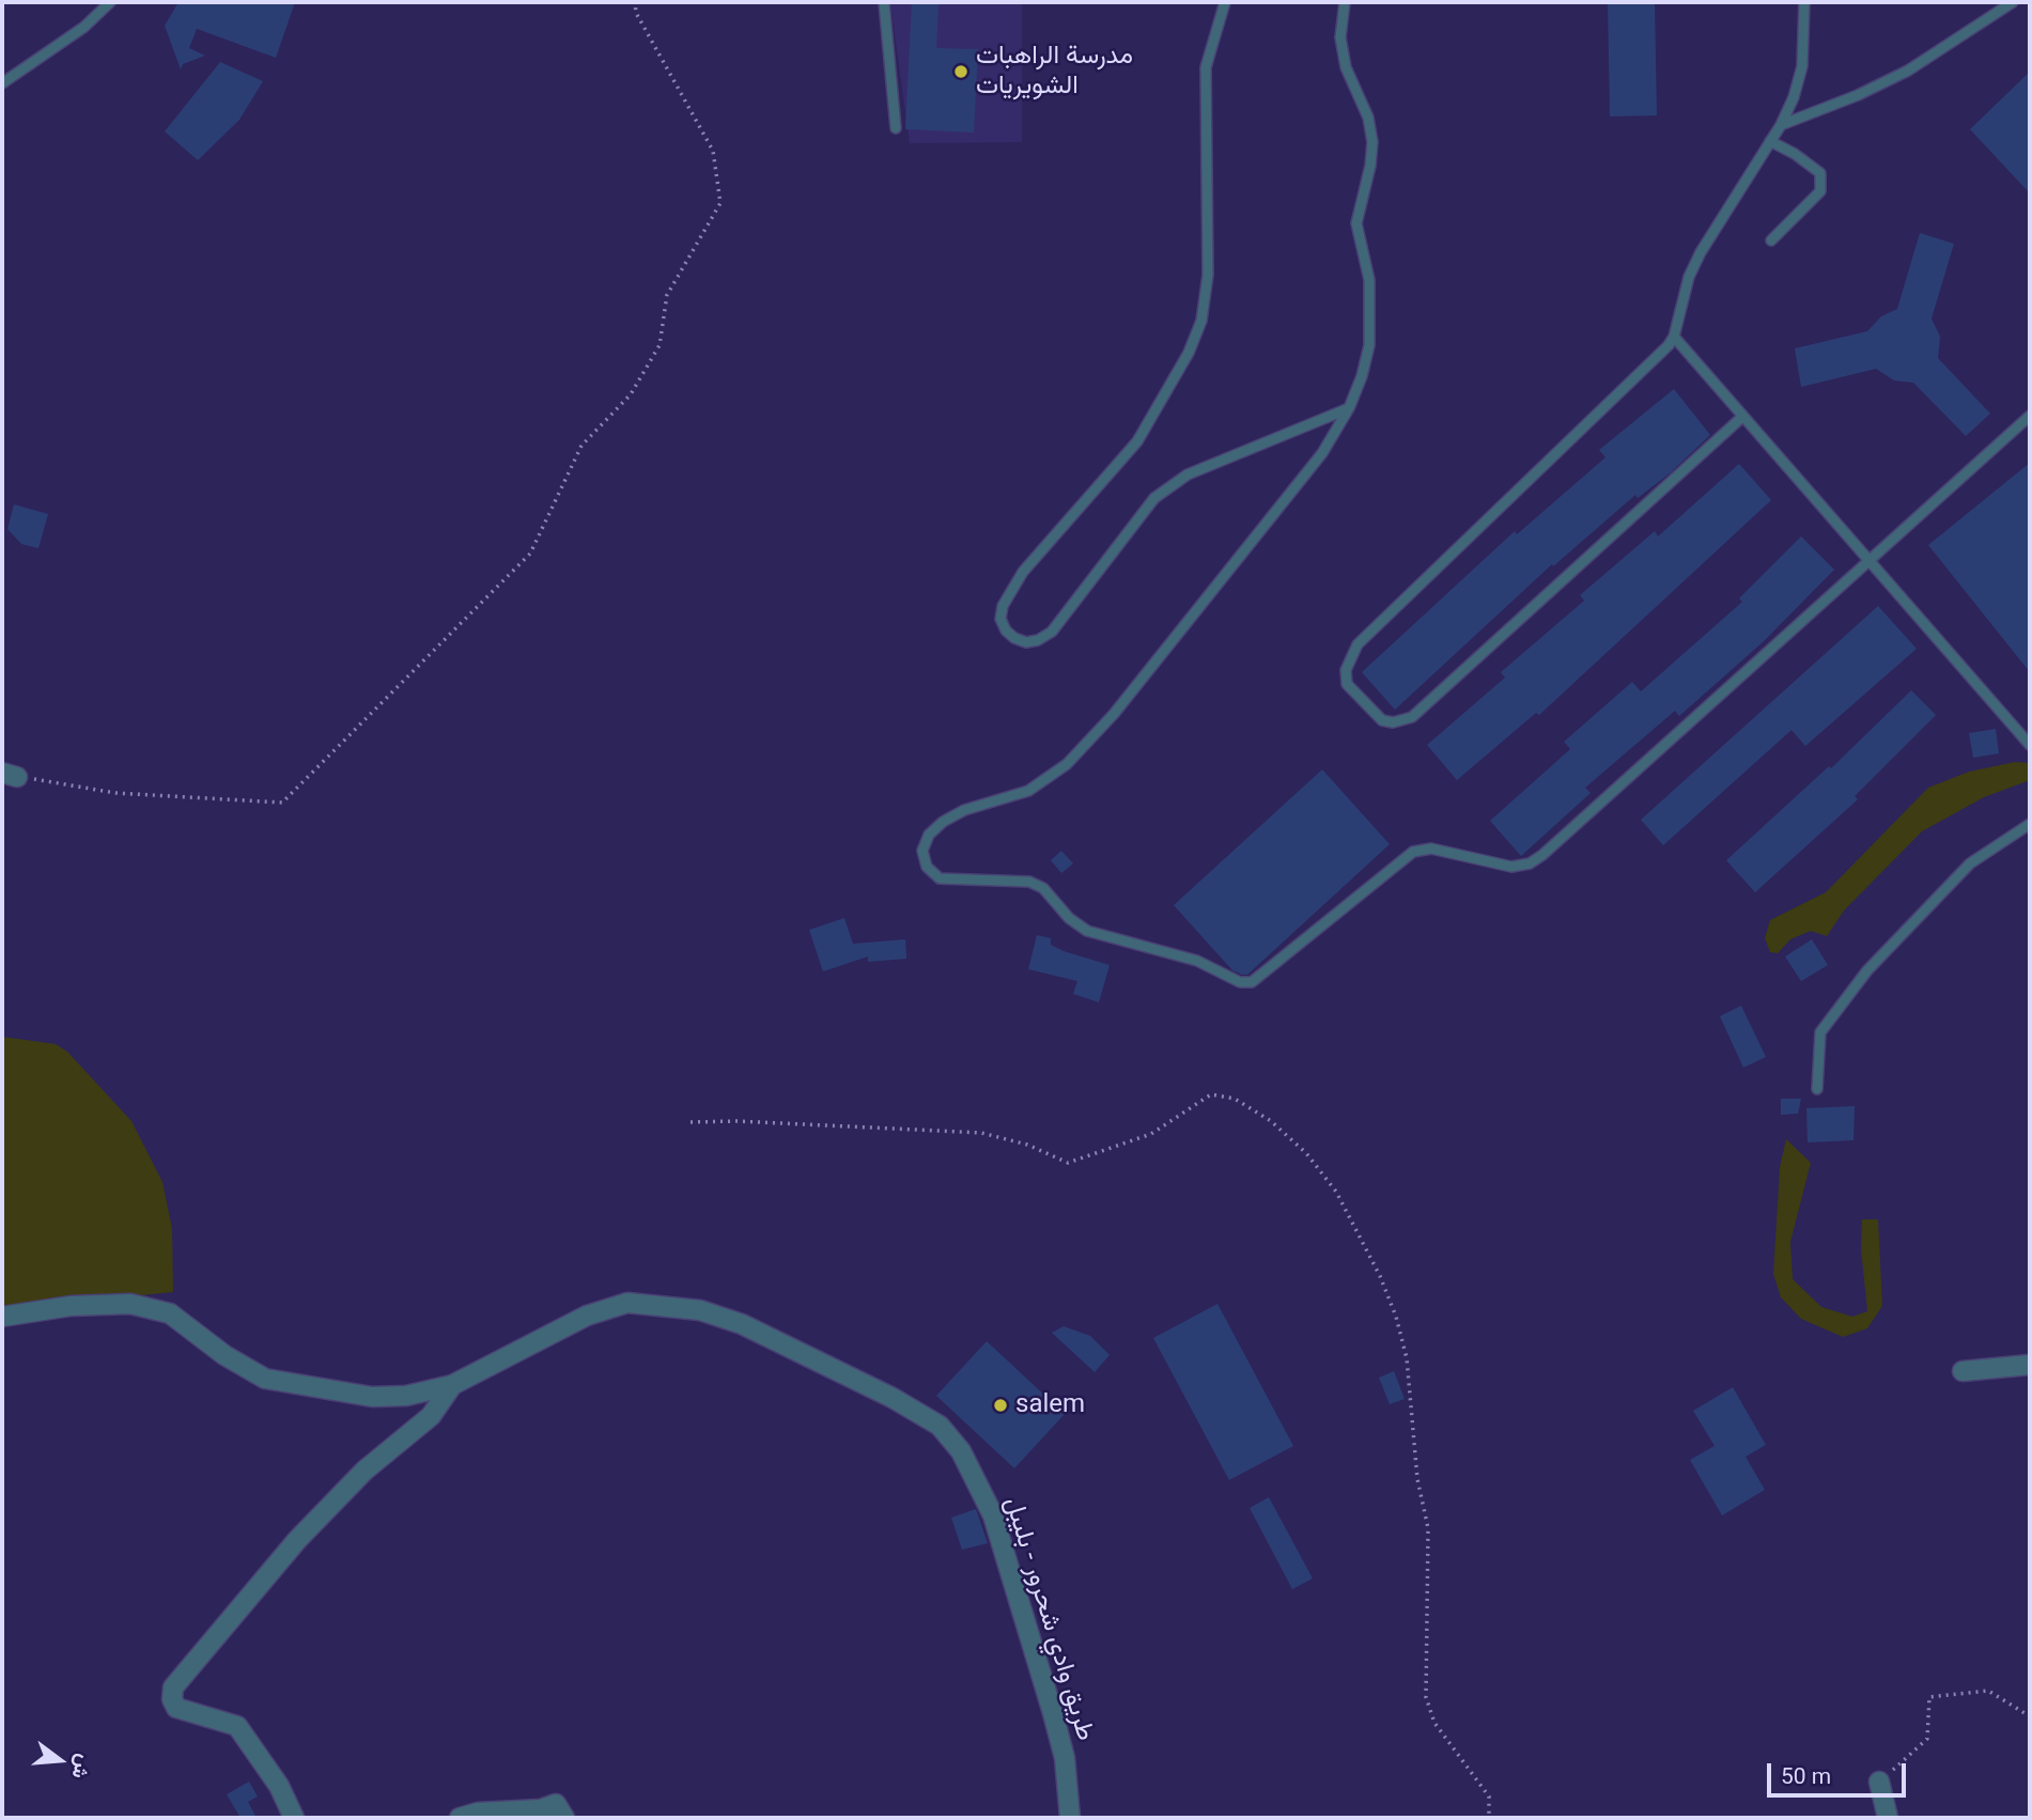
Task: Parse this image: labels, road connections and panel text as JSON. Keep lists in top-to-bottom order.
{
  "streets": {
    "street": ["طريق وادي شحرور - بليبل"]
  },
  "places": ["مدرسة الراهبات الشويريات", "salem"],
  "scale_bar": "50 m",
  "north": "right"
}
